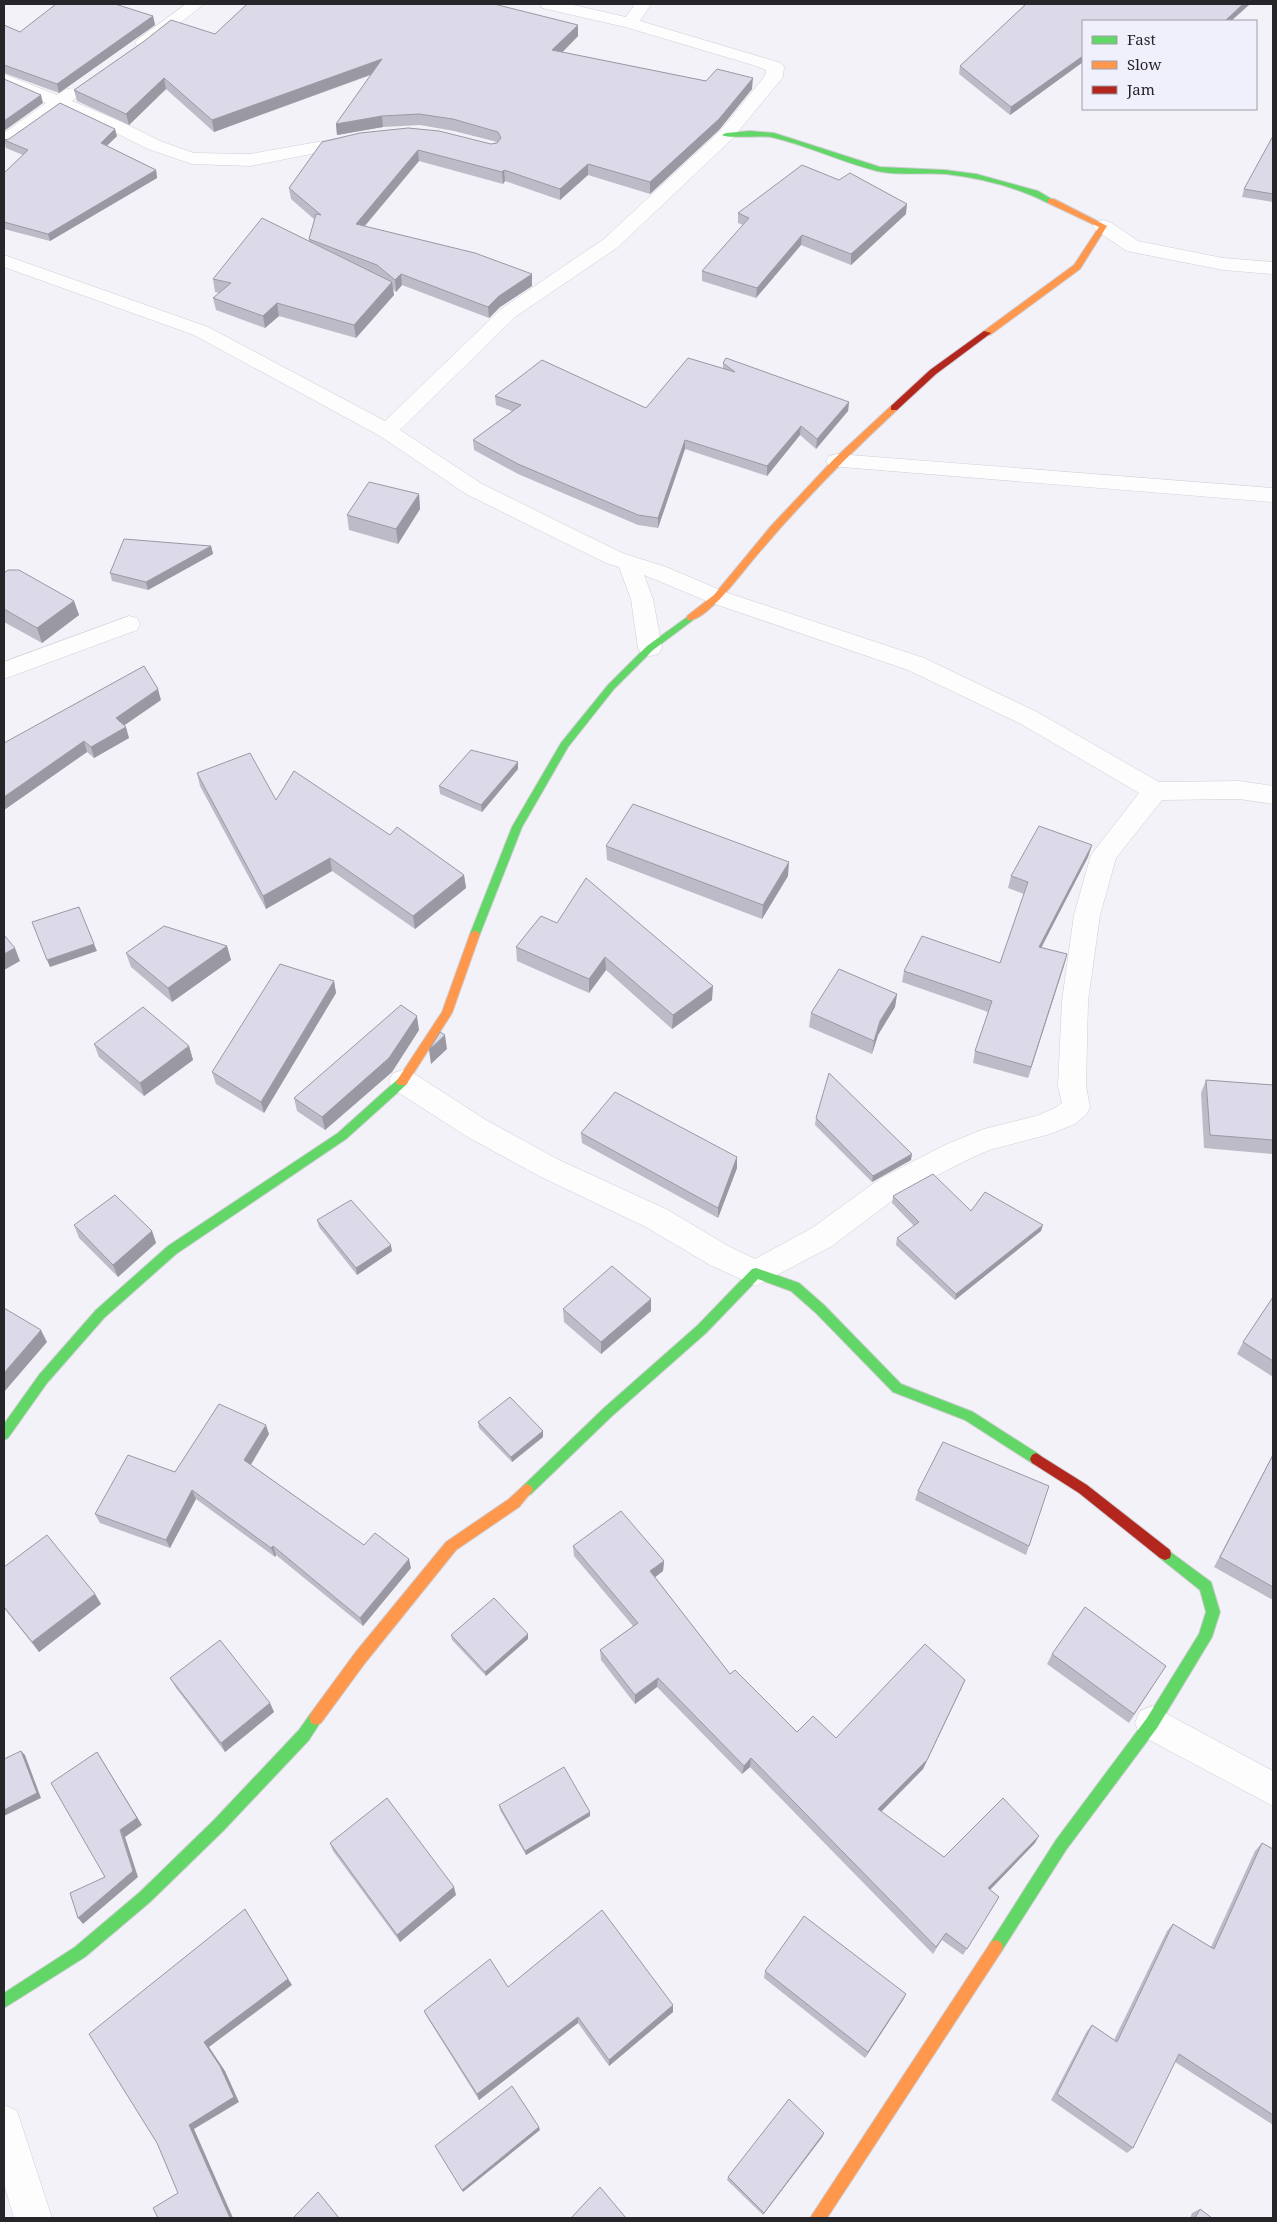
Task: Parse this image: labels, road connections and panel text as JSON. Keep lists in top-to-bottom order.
{
  "legend": ["Fast", "Slow", "Jam"]
}
